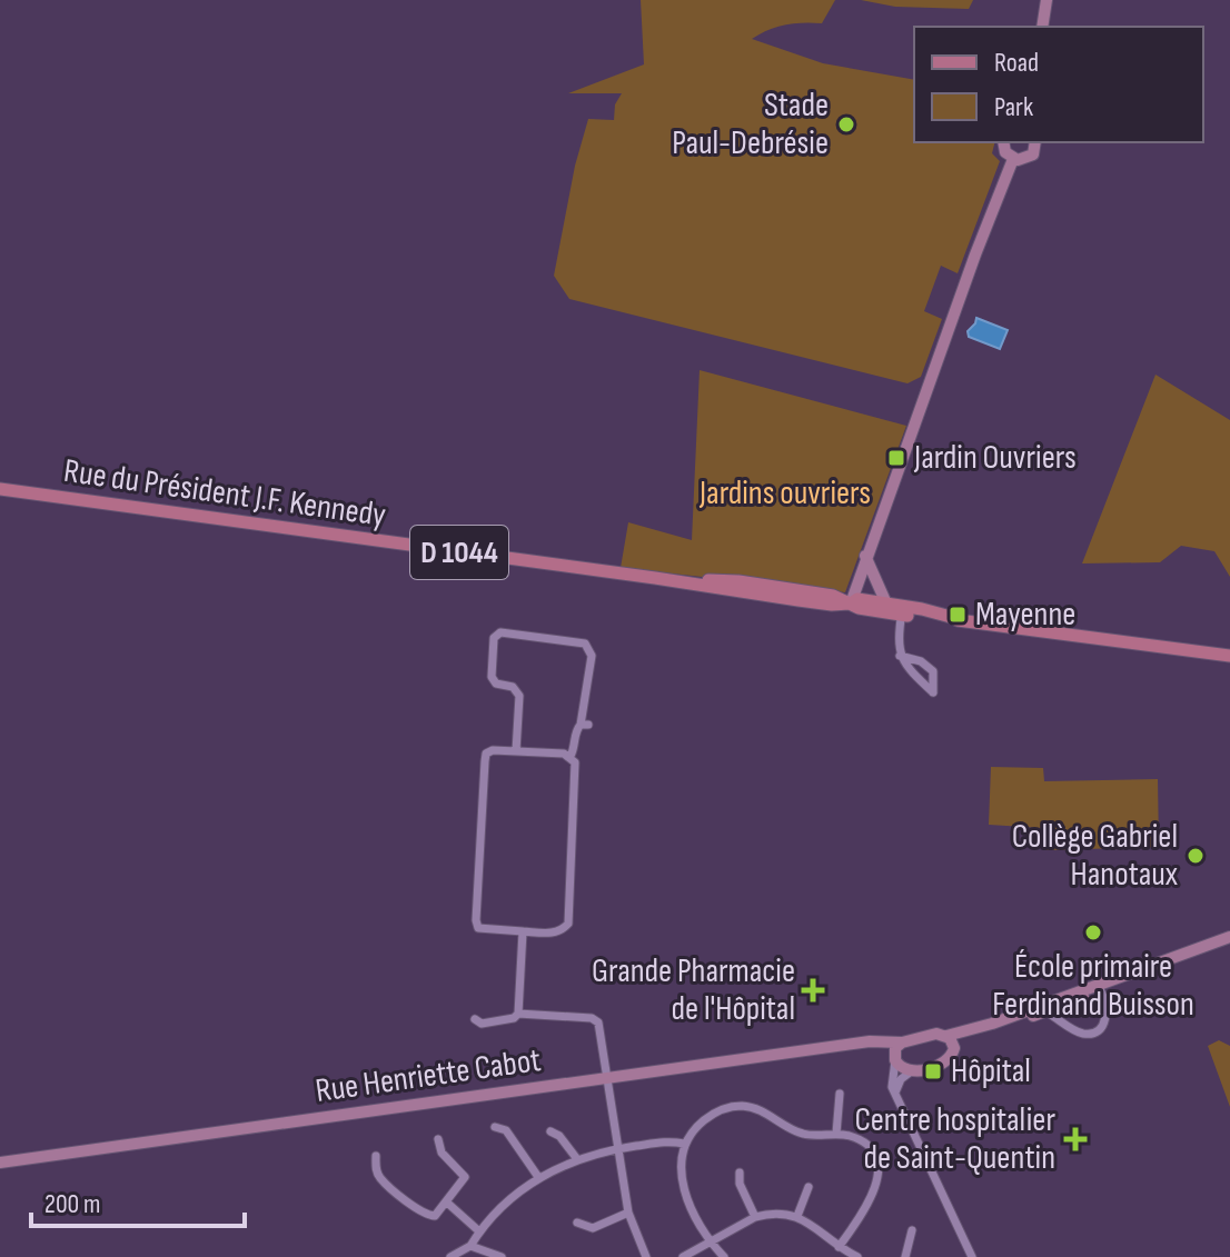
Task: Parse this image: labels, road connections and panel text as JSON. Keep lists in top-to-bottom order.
{
  "streets": {
    "main road": ["Rue du Président J.F. Kennedy", "D 1044"],
    "street": ["Rue Henriette Cabot"]
  },
  "parks": ["Jardins ouvriers"],
  "places": {
    "other": ["Stade Paul-Debrésie", "Collège Gabriel Hanotaux", "École primaire Ferdinand Buisson"],
    "transit": ["Jardin Ouvriers", "Mayenne", "Hôpital"],
    "health": ["Grande Pharmacie de l'Hôpital", "Centre hospitalier de Saint-Quentin"]
  },
  "legend": ["Road", "Park"],
  "scale_bar": "200 m"
}
